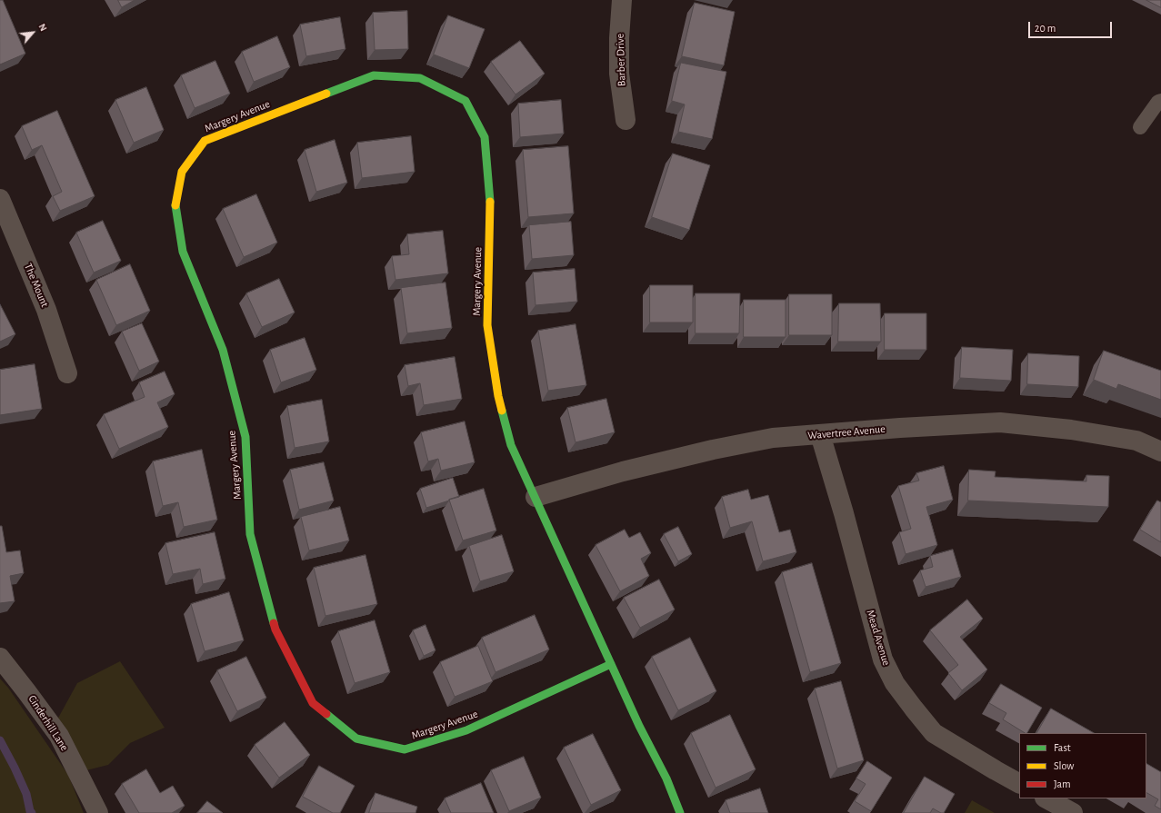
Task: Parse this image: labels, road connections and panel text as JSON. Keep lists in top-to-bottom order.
{
  "streets": {
    "street": [
      "Barber Drive",
      "Margery Avenue",
      "The Mount",
      "Wavertree Avenue",
      "Mead Avenue",
      "Cinderhill Lane"
    ]
  },
  "crossings": [
    ["Margery Avenue", "Wavertree Avenue"],
    ["Wavertree Avenue", "Mead Avenue"]
  ],
  "legend": ["Fast", "Slow", "Jam"],
  "scale_bar": "20 m",
  "north": "top right"
}
